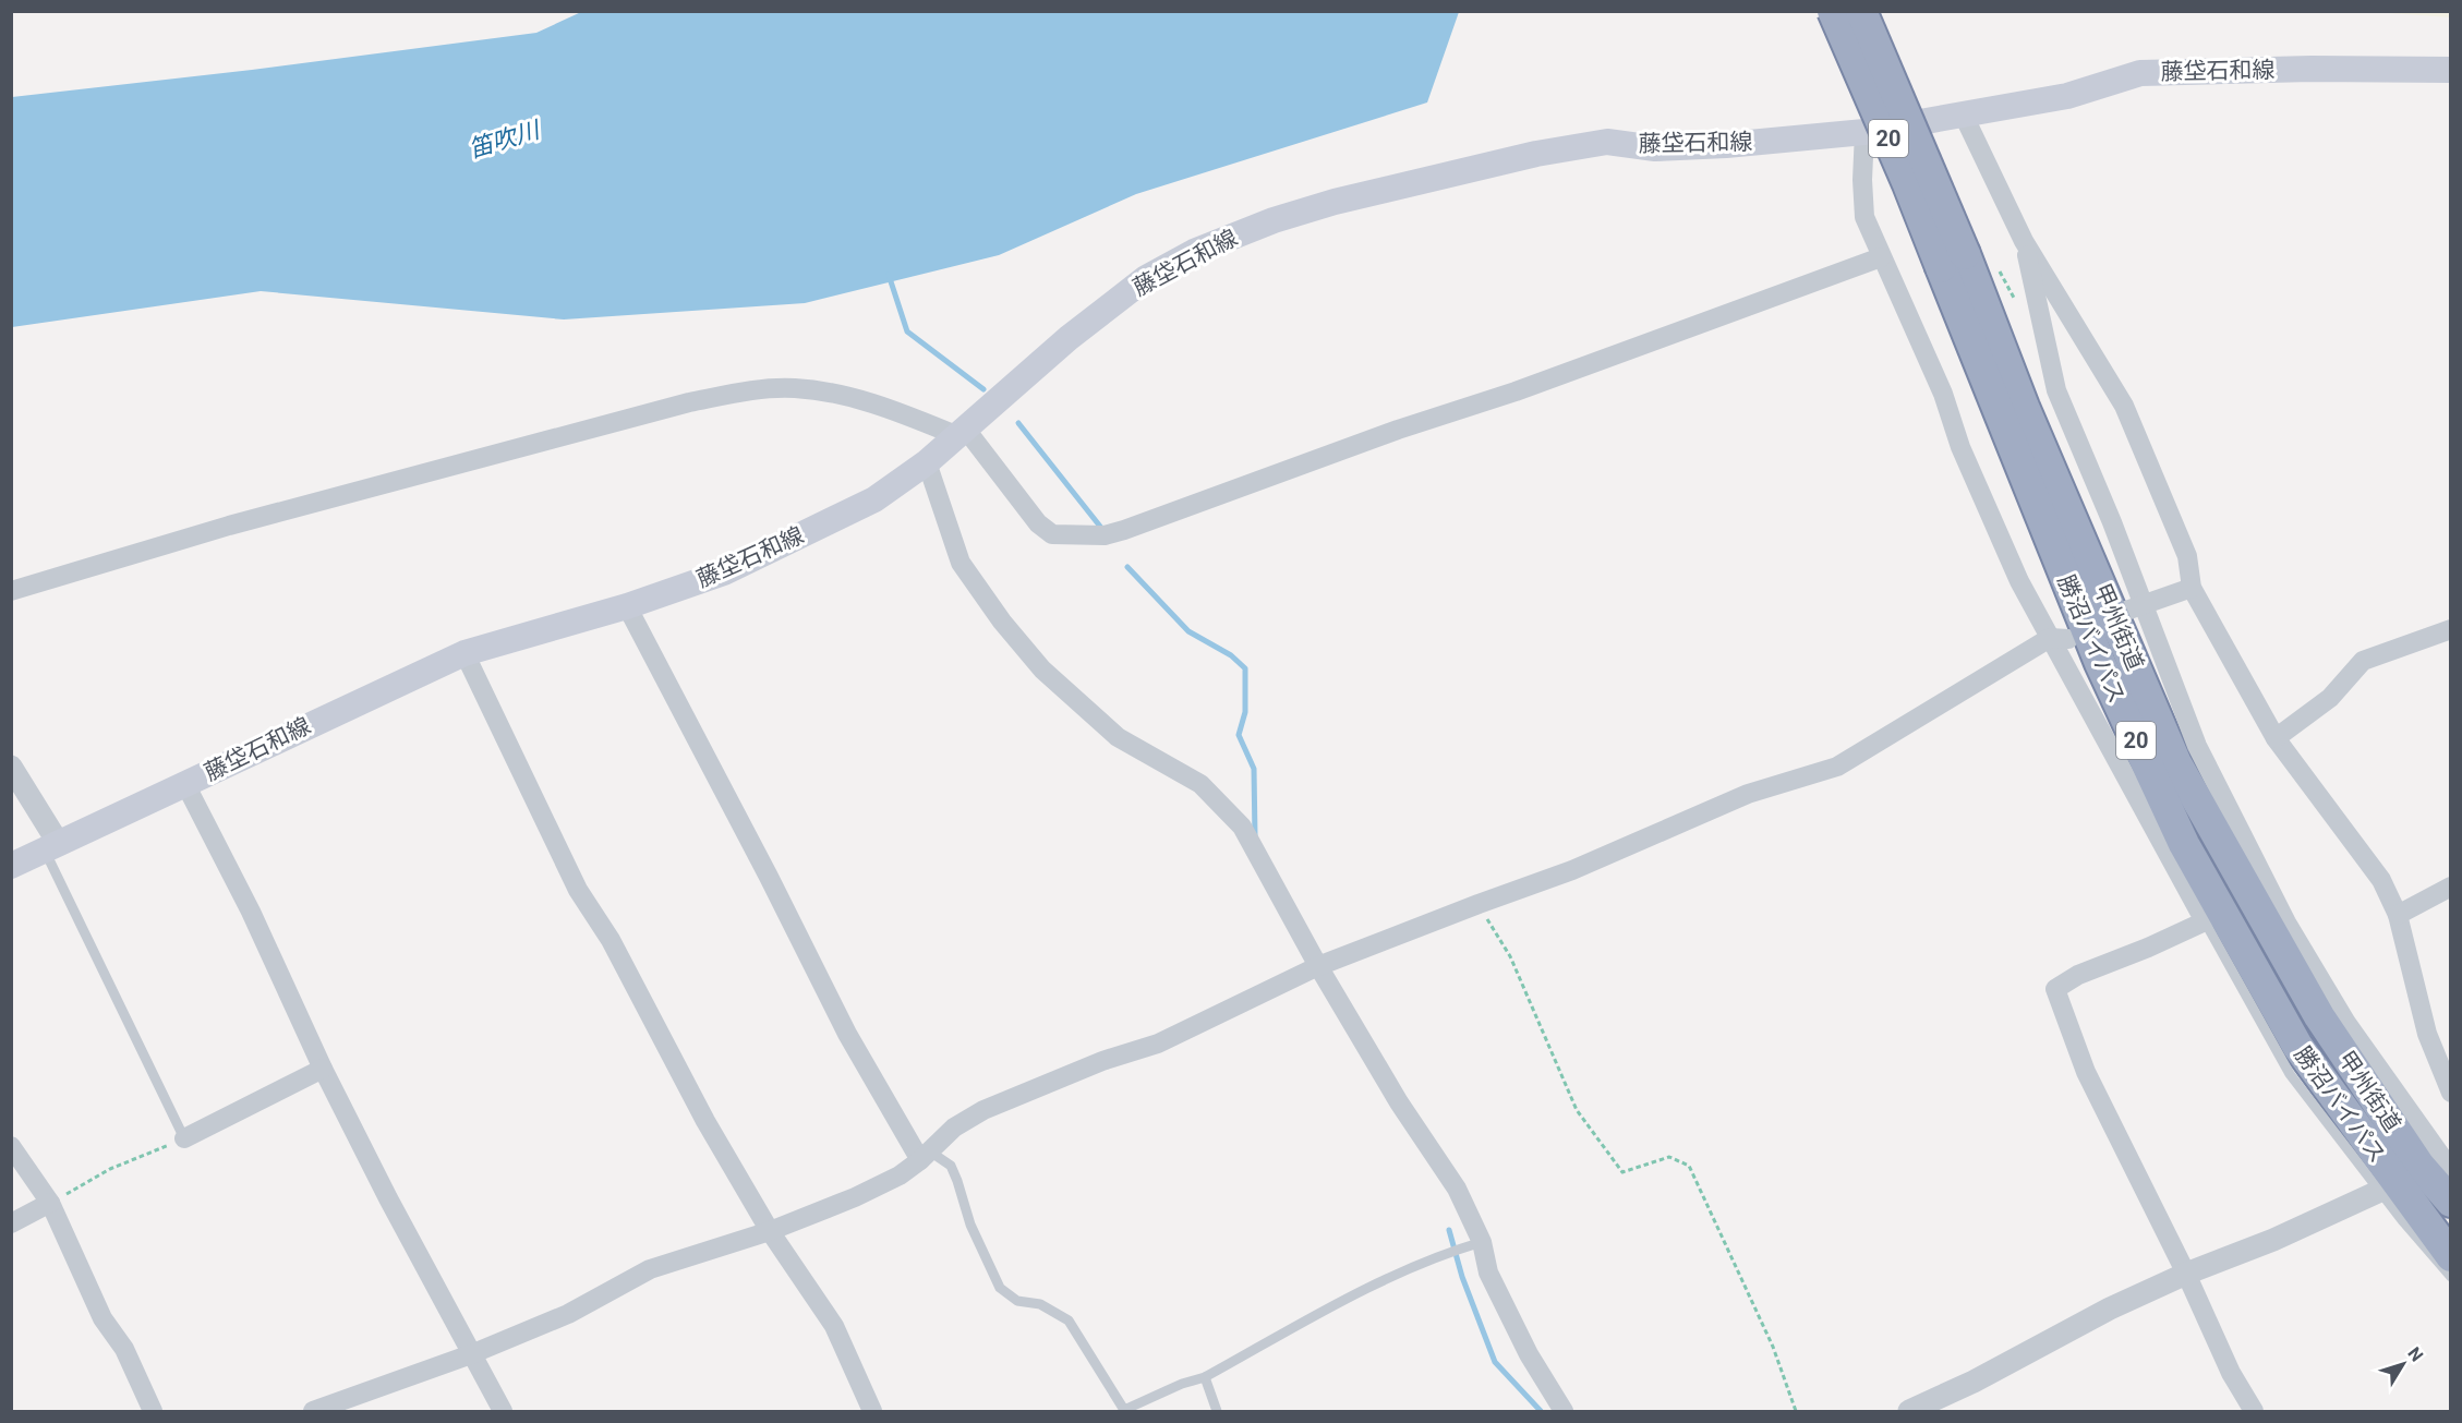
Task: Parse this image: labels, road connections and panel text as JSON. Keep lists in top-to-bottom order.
{
  "streets": {
    "highway": ["20", "甲州街道", "勝沼バイパス"],
    "main road": ["藤垈石和線"]
  },
  "crossings": [
    ["20", "甲州街道"],
    ["甲州街道", "勝沼バイパス"]
  ],
  "water": ["笛吹川"],
  "north": "top right"
}
